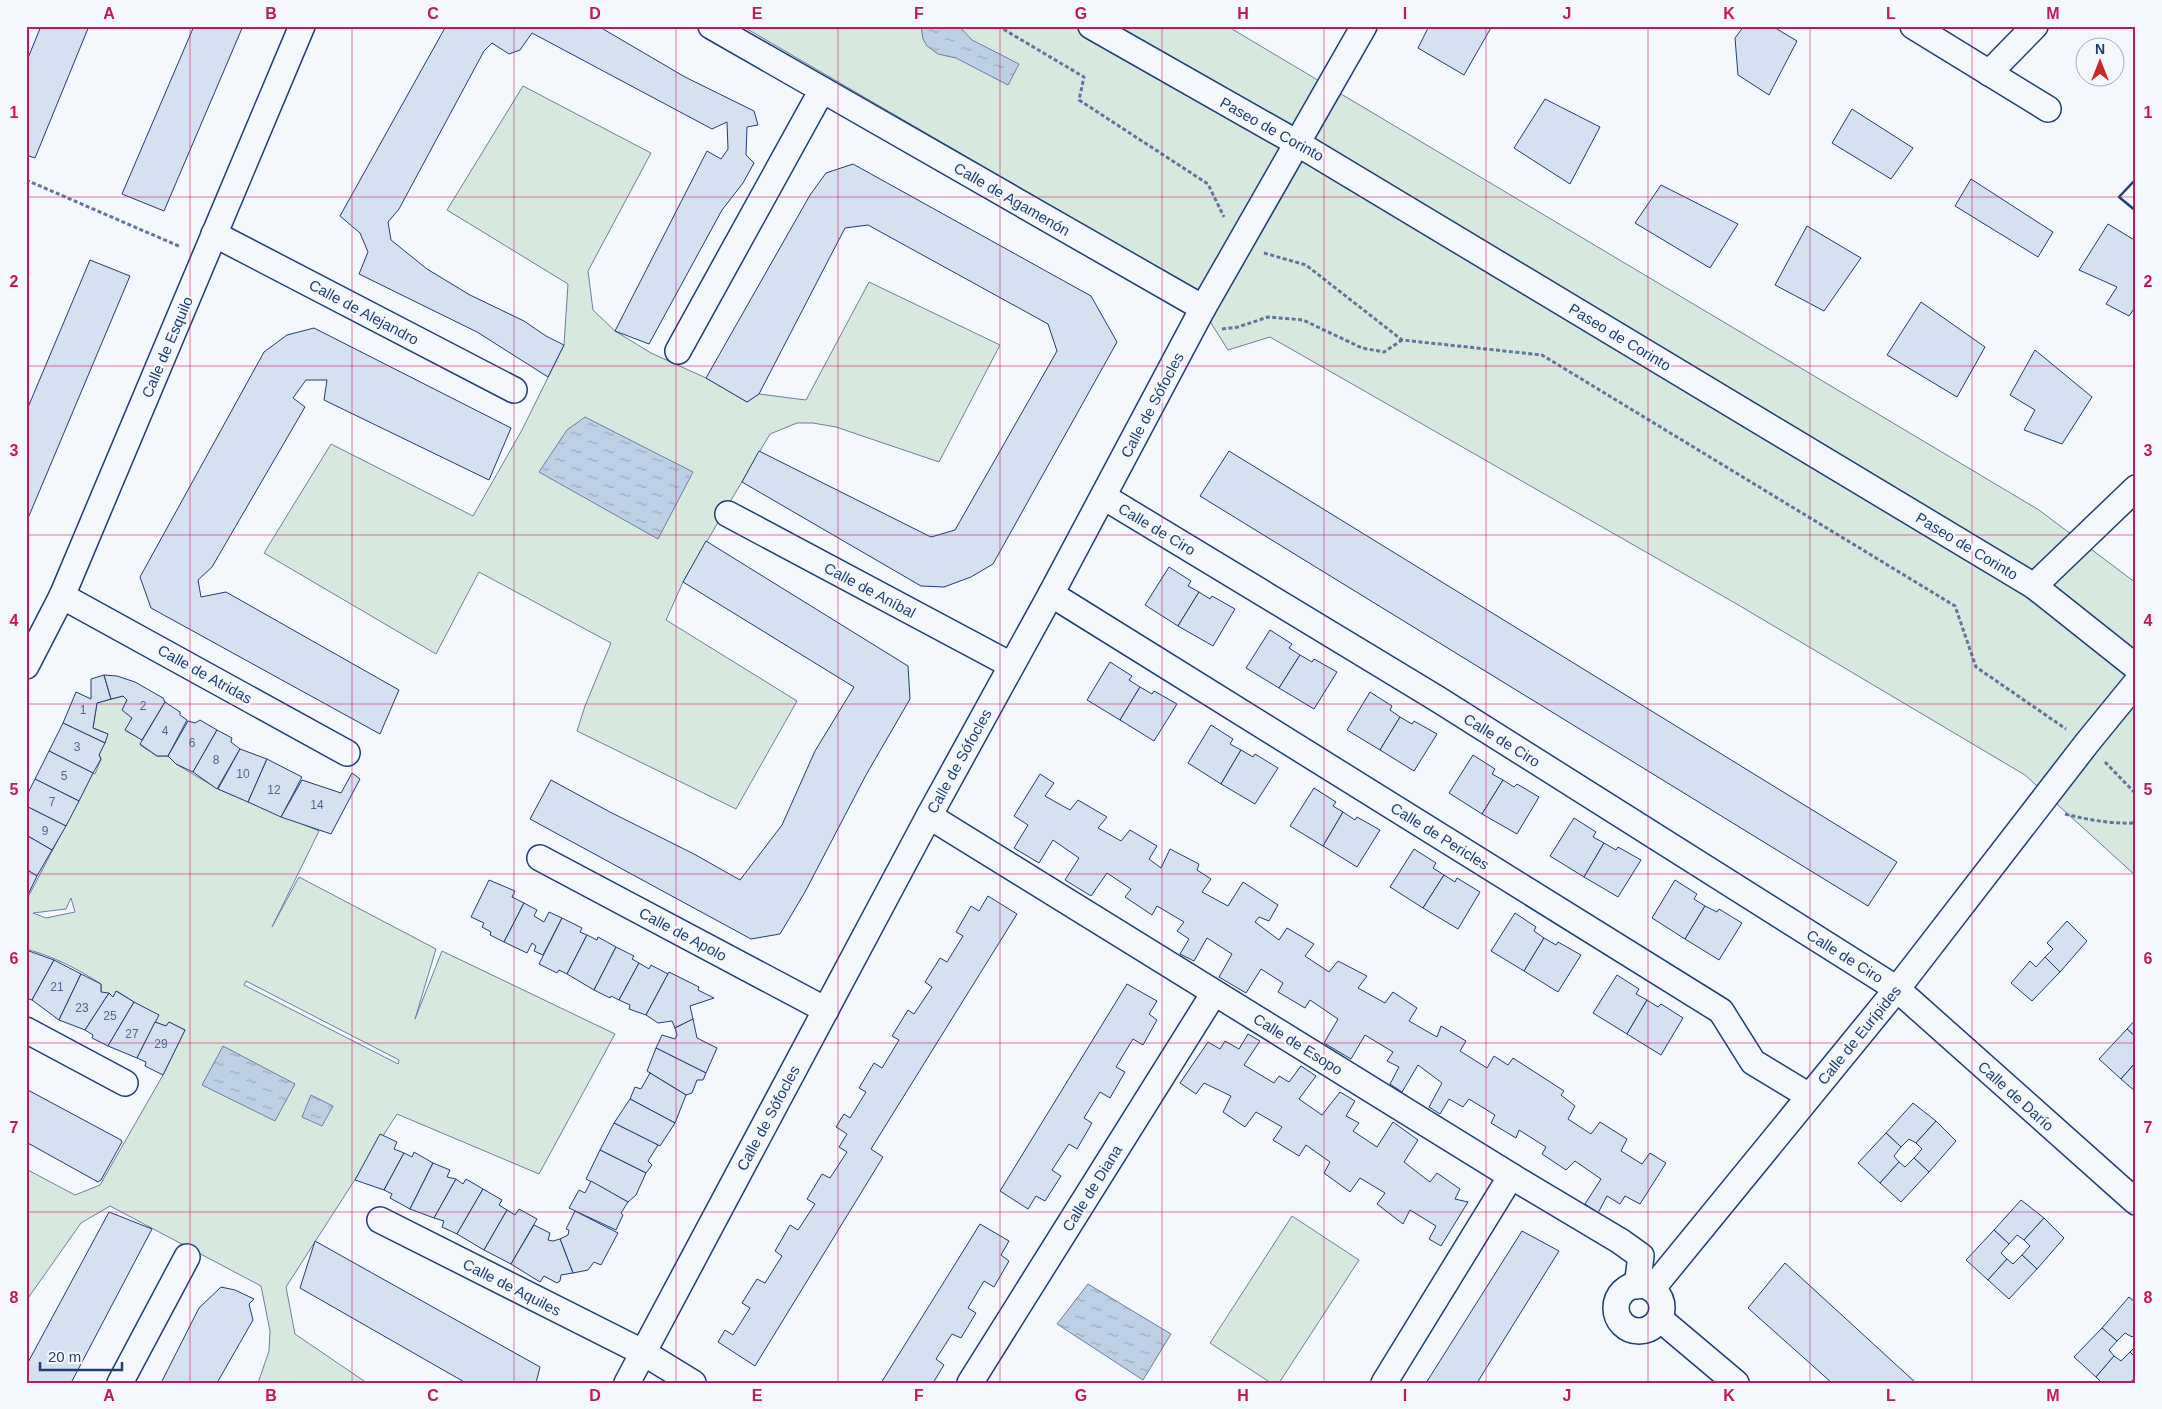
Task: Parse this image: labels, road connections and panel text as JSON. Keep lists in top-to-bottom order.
{
  "streets": {
    "street": [
      "Paseo de Corinto",
      "Calle de Agamenón",
      "Calle de Alejandro",
      "Calle de Esquilo",
      "Calle de Sófocles",
      "Calle de Ciro",
      "Calle de Aníbal",
      "Calle de Atridas",
      "Calle de Pericles",
      "Calle de Apolo",
      "Calle de Eurípides",
      "Calle de Esopo",
      "Calle de Darío",
      "Calle de Diana",
      "Calle de Aquiles"
    ]
  },
  "crossings": [
    ["Paseo de Corinto", "Calle de Sófocles"],
    ["Calle de Agamenón", "Calle de Sófocles"],
    ["Calle de Alejandro", "Calle de Esquilo"],
    ["Calle de Esquilo", "Calle de Atridas"],
    ["Calle de Sófocles", "Calle de Ciro"],
    ["Calle de Sófocles", "Calle de Aníbal"],
    ["Calle de Sófocles", "Calle de Pericles"],
    ["Calle de Sófocles", "Calle de Apolo"],
    ["Calle de Sófocles", "Calle de Esopo"],
    ["Calle de Sófocles", "Calle de Aquiles"],
    ["Calle de Ciro", "Calle de Eurípides"],
    ["Calle de Ciro", "Calle de Darío"],
    ["Calle de Pericles", "Calle de Eurípides"],
    ["Calle de Eurípides", "Calle de Esopo"],
    ["Calle de Eurípides", "Calle de Darío"],
    ["Calle de Esopo", "Calle de Diana"]
  ],
  "house_numbers": [
    "2",
    "1",
    "4",
    "6",
    "3",
    "8",
    "10",
    "5",
    "12",
    "7",
    "14",
    "9",
    "21",
    "23",
    "25",
    "27",
    "29"
  ],
  "scale_bar": "20 m",
  "north": "top",
  "grid": {
    "columns": [
      "A",
      "B",
      "C",
      "D",
      "E",
      "F",
      "G",
      "H",
      "I",
      "J",
      "K",
      "L",
      "M"
    ],
    "rows": [
      "1",
      "2",
      "3",
      "4",
      "5",
      "6",
      "7",
      "8"
    ]
  }
}
